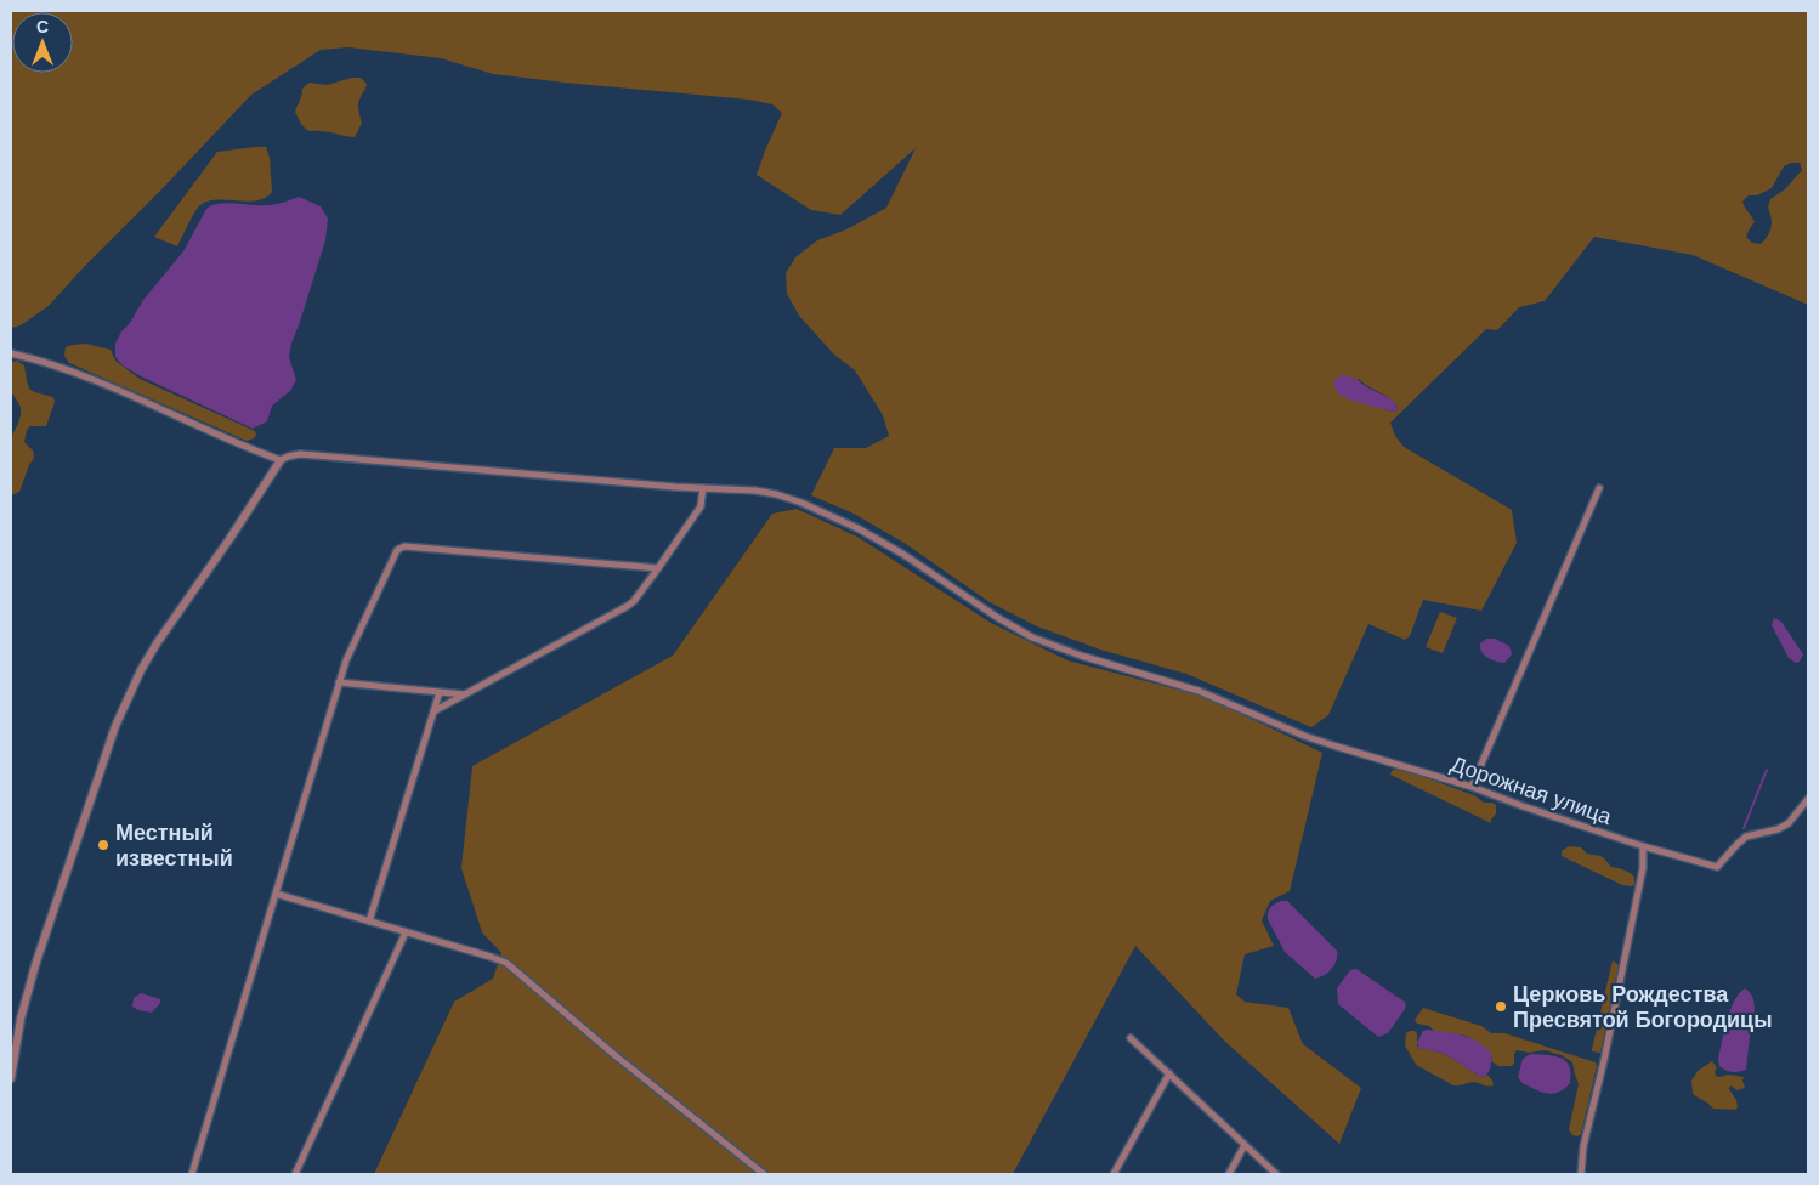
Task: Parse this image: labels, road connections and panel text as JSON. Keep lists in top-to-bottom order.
{
  "streets": {
    "street": ["Дорожная улица"]
  },
  "places": ["Местный известный", "Церковь Рождества Пресвятой Богородицы"],
  "north": "top"
}
